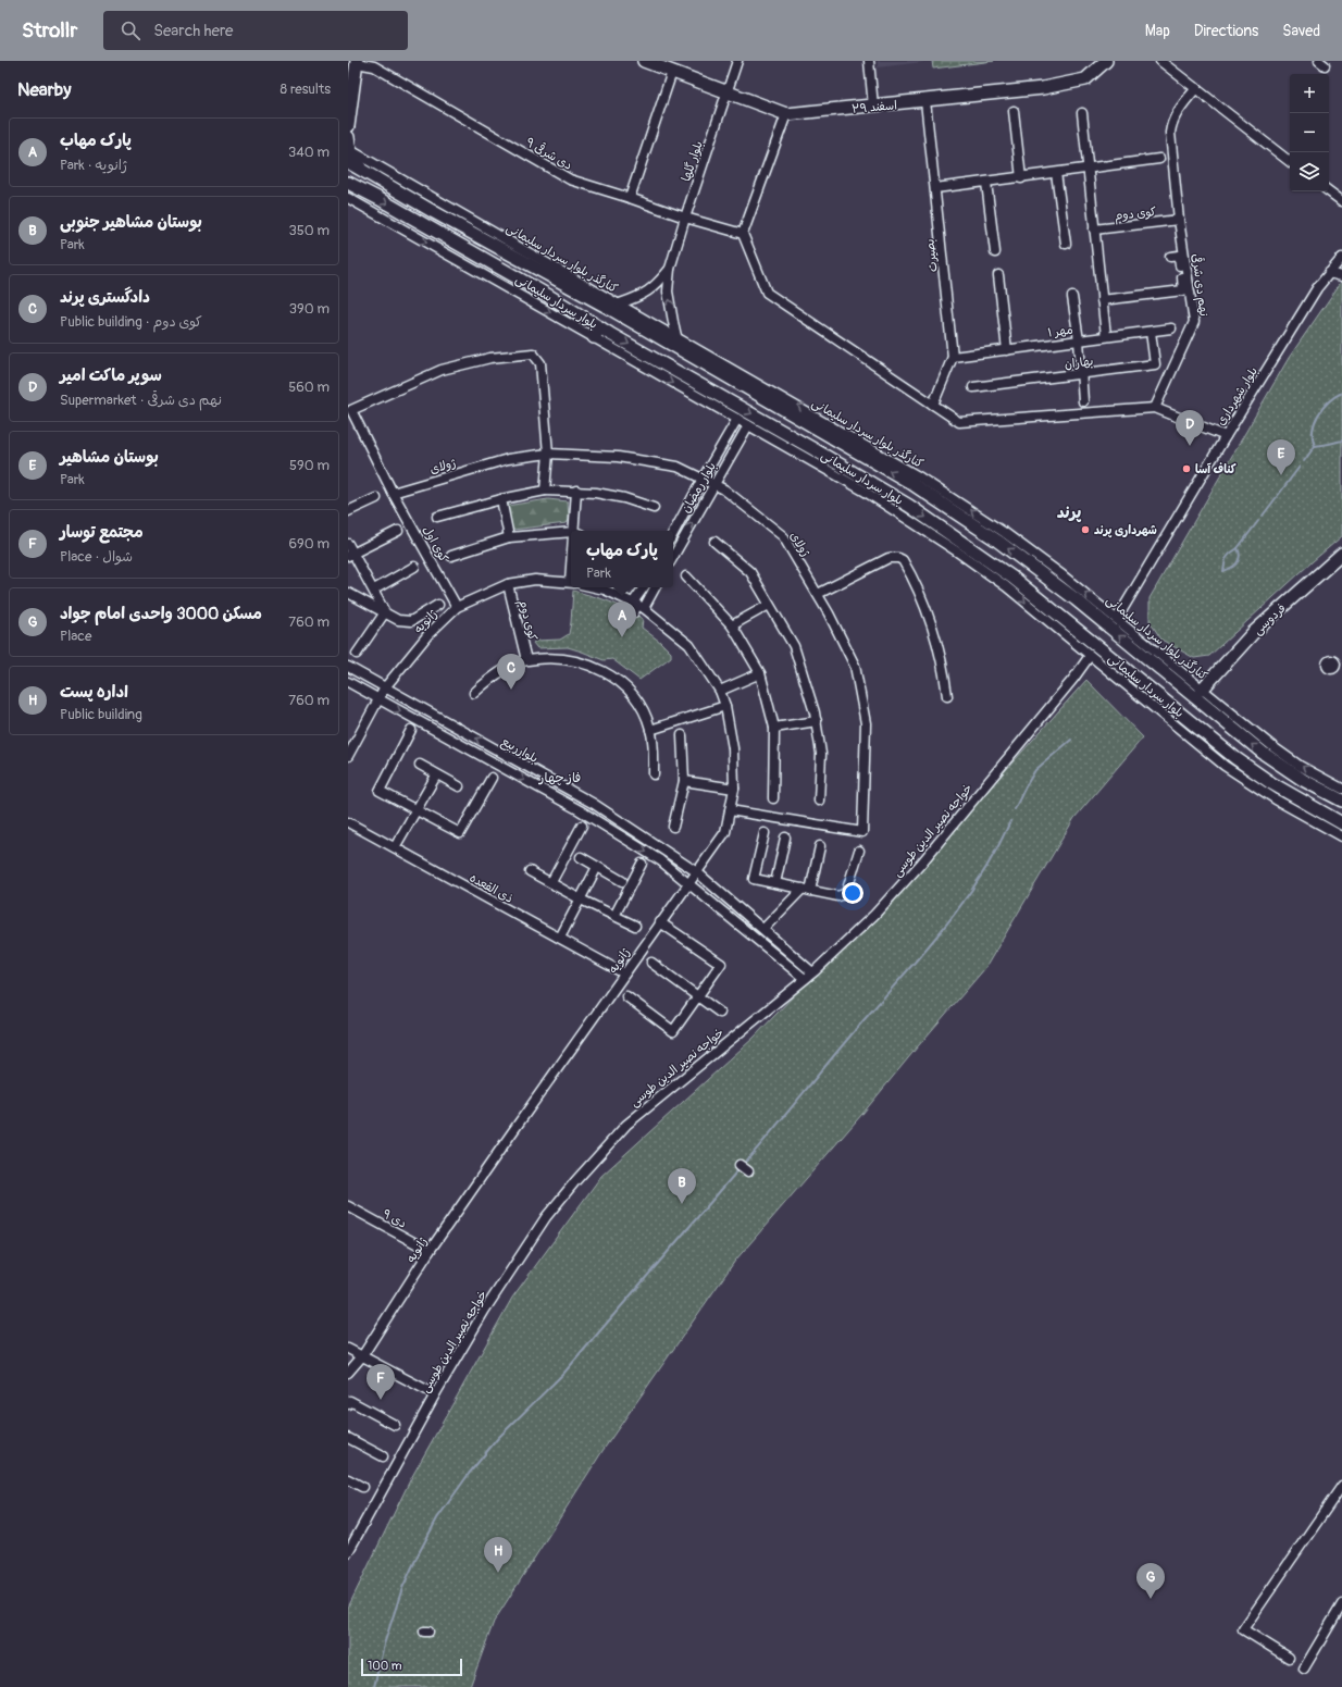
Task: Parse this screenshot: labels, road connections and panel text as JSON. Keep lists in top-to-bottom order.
{
  "streets": {
    "main road": ["۲۹ اسفند", "بلوار سردار سلیمانی", "فردوسی"],
    "street": [
      "۹ دی شرقی",
      "بلوار گلها",
      "کوی دوم",
      "بصیرت",
      "کنارگذر بلوار سردار سلیمانی",
      "نهم دی شرقی",
      "مهر ۱",
      "بهاران",
      "بلوار شهرداری",
      "ژولای",
      "بلوار رمضان",
      "کوی اول",
      "ژانویه",
      "بلوارربیع",
      "خواجه نصیر الدین طوسی",
      "ذی القعده",
      "۹ دی"
    ]
  },
  "crossings": [
    ["۲۹ اسفند", "بلوار گلها"],
    ["۲۹ اسفند", "بصیرت"],
    ["۹ دی شرقی", "بلوار گلها"],
    ["بلوار گلها", "کنارگذر بلوار سردار سلیمانی"],
    ["کوی دوم", "نهم دی شرقی"],
    ["کوی دوم", "ژانویه"],
    ["بصیرت", "مهر ۱"],
    ["کنارگذر بلوار سردار سلیمانی", "بلوار شهرداری"],
    ["کنارگذر بلوار سردار سلیمانی", "فردوسی"],
    ["مهر ۱", "بهاران"],
    ["ژولای", "بلوار رمضان"],
    ["ژولای", "کوی اول"],
    ["ژولای", "ژانویه"],
    ["کوی اول", "ژانویه"],
    ["ژانویه", "بلوارربیع"],
    ["ژانویه", "ذی القعده"],
    ["ژانویه", "۹ دی"],
    ["بلوارربیع", "خواجه نصیر الدین طوسی"]
  ],
  "districts": ["پرند", "فاز چهار"],
  "places": ["کناف آسا", "شهرداری پرند"],
  "scale_bar": "100 m",
  "page": {
    "header": "Strollr",
    "search": "Search here",
    "nav": ["Map", "Directions", "Saved"],
    "heading": ["Nearby", "8 results"],
    "map_buttons": ["+", "−"],
    "list": [
      {
        "mark": "A",
        "name": "پارک مهاب",
        "note": "Park · ژانویه",
        "value": "340 m"
      },
      {
        "mark": "B",
        "name": "بوستان مشاهیر جنوبی",
        "note": "Park",
        "value": "350 m"
      },
      {
        "mark": "C",
        "name": "دادگستری پرند",
        "note": "Public building · کوی دوم",
        "value": "390 m"
      },
      {
        "mark": "D",
        "name": "سوپر ماکت امیر",
        "note": "Supermarket · نهم دی شرقی",
        "value": "560 m"
      },
      {
        "mark": "E",
        "name": "بوستان مشاهیر",
        "note": "Park",
        "value": "590 m"
      },
      {
        "mark": "F",
        "name": "مجتمع توسار",
        "note": "Place · شوال",
        "value": "690 m"
      },
      {
        "mark": "G",
        "name": "مسکن 3000 واحدی امام جواد",
        "note": "Place",
        "value": "760 m"
      },
      {
        "mark": "H",
        "name": "اداره پست",
        "note": "Public building",
        "value": "760 m"
      }
    ],
    "pins": [
      "D",
      "E",
      "A",
      "C",
      "B",
      "F",
      "H",
      "G"
    ],
    "popup": ["پارک مهاب", "Park"],
    "scale": "100 m"
  }
}
